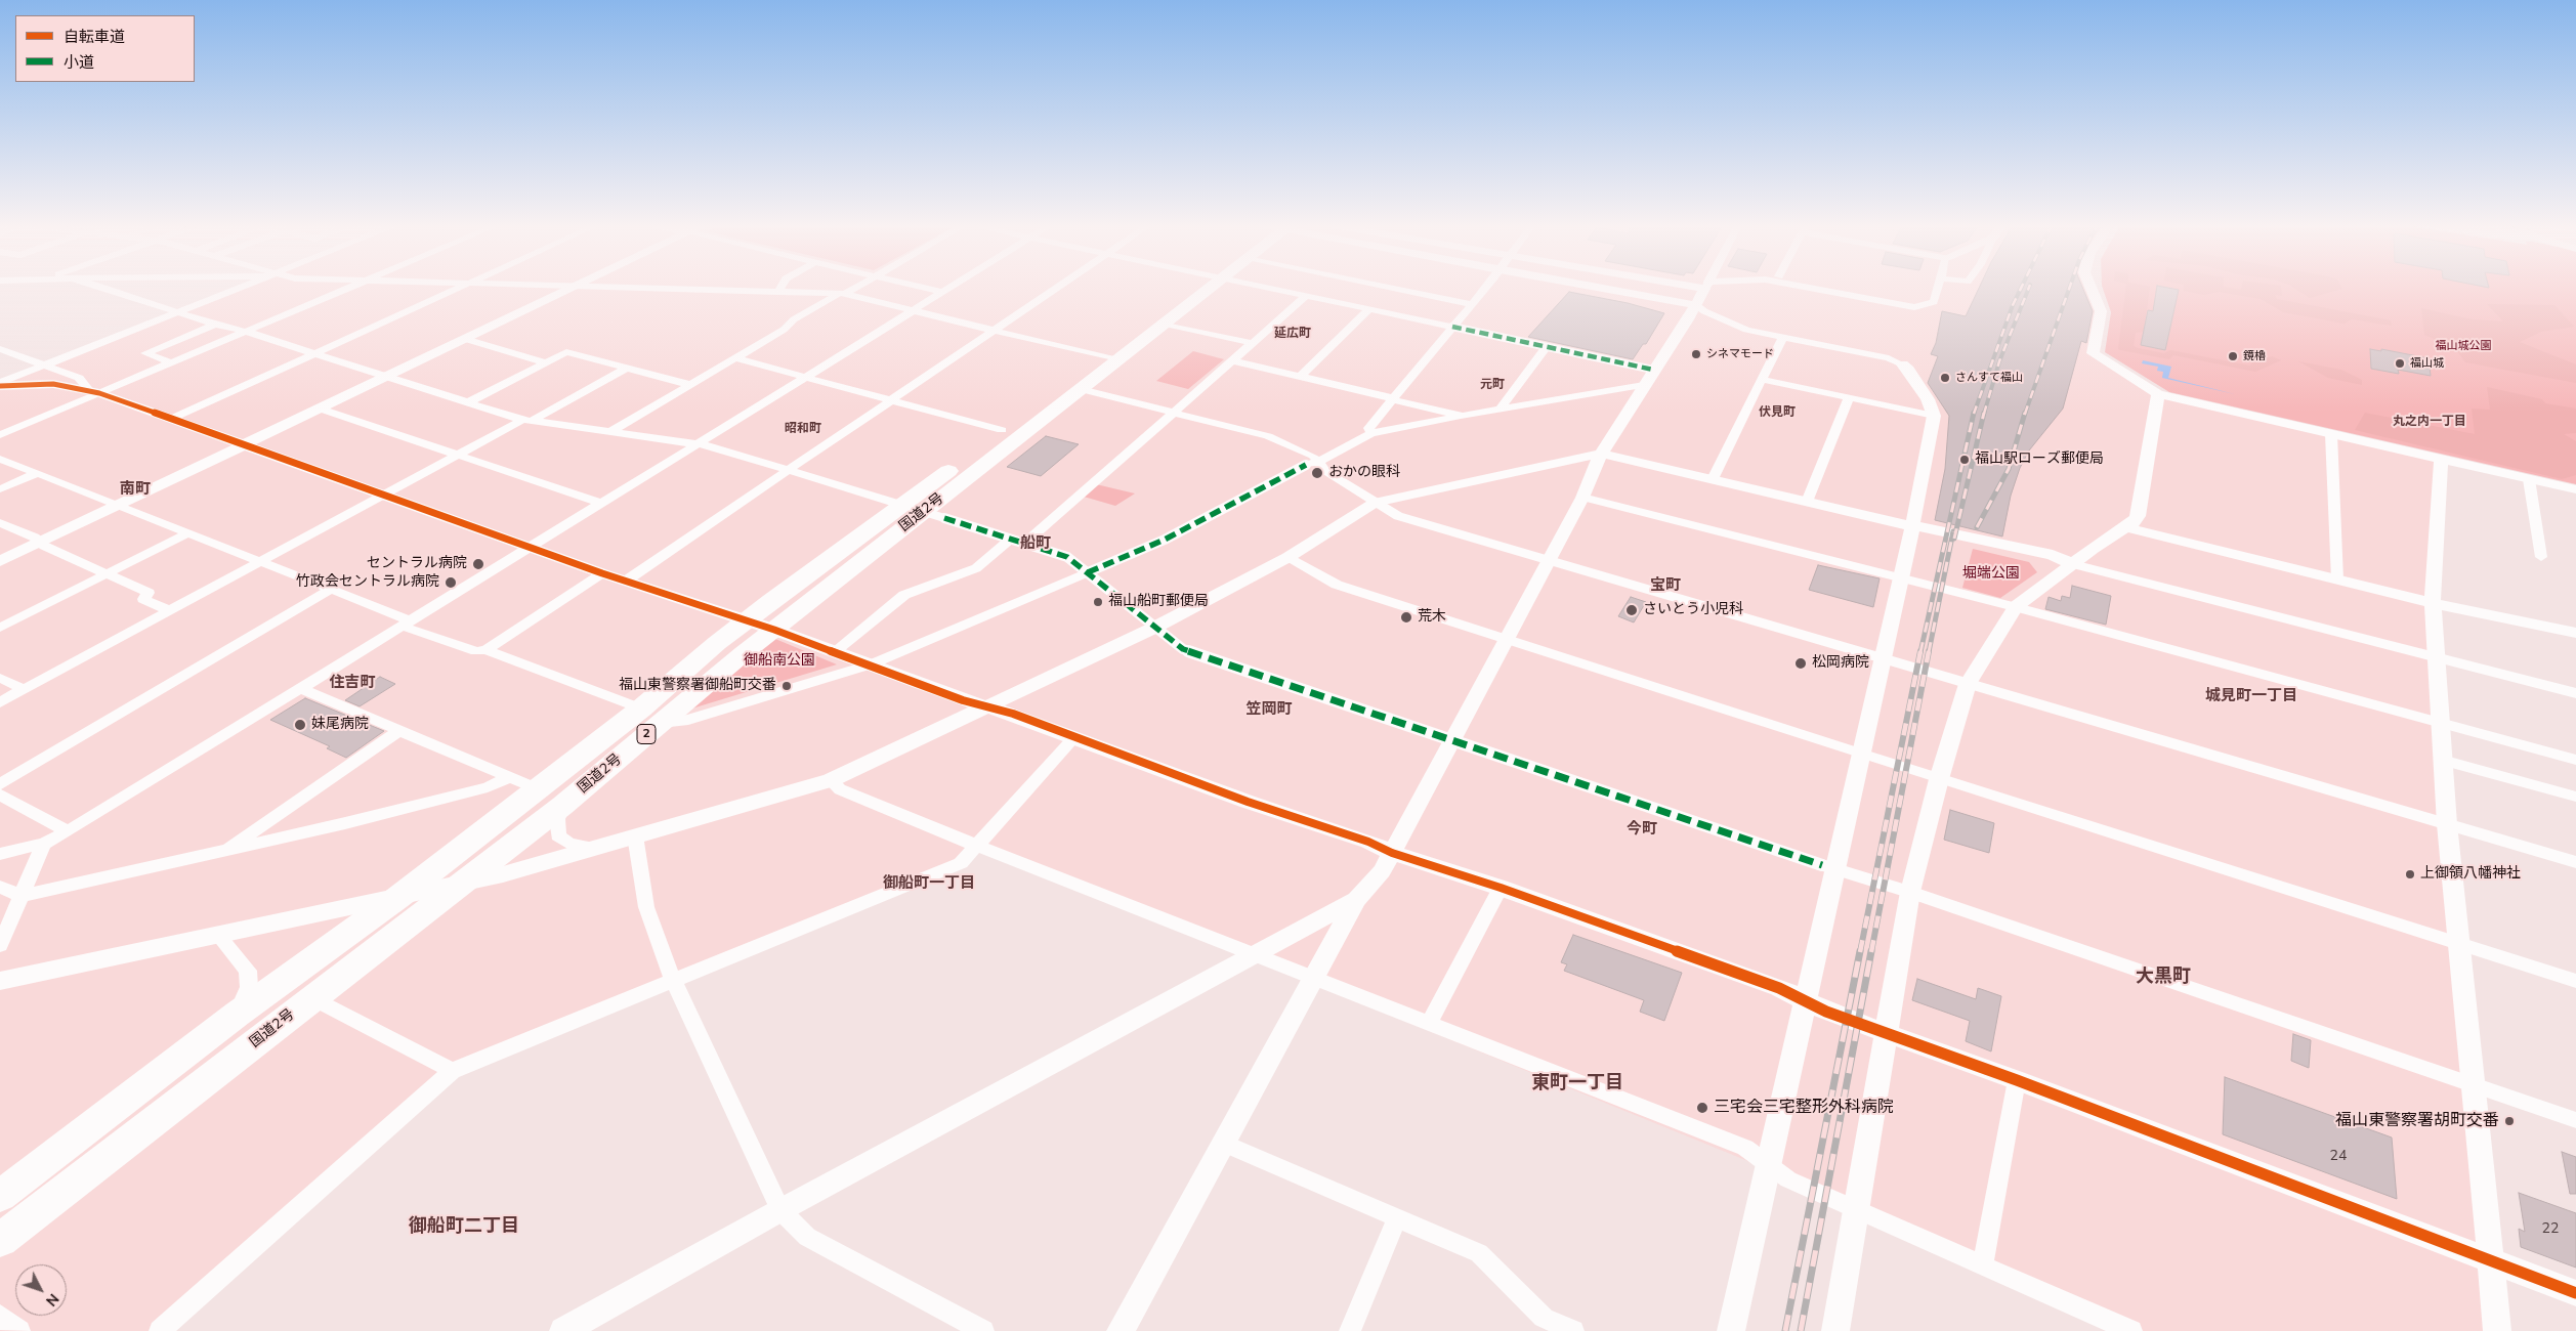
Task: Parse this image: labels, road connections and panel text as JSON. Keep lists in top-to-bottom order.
{
  "streets": {
    "highway": ["国道2号", "2"]
  },
  "districts": [
    "延広町",
    "元町",
    "伏見町",
    "丸之内一丁目",
    "昭和町",
    "南町",
    "船町",
    "宝町",
    "住吉町",
    "城見町一丁目",
    "笠岡町",
    "今町",
    "御船町一丁目",
    "大黒町",
    "東町一丁目",
    "御船町二丁目"
  ],
  "parks": ["福山城公園", "堀端公園", "御船南公園"],
  "places": [
    "シネマモード",
    "鏡櫓",
    "福山城",
    "さんすて福山",
    "福山駅ローズ郵便局",
    "おかの眼科",
    "セントラル病院",
    "竹政会セントラル病院",
    "福山船町郵便局",
    "さいとう小児科",
    "荒木",
    "松岡病院",
    "福山東警察署御船町交番",
    "妹尾病院",
    "上御領八幡神社",
    "三宅会三宅整形外科病院",
    "福山東警察署胡町交番"
  ],
  "house_numbers": ["24", "22"],
  "legend": ["自転車道", "小道"],
  "north": "bottom right"
}
